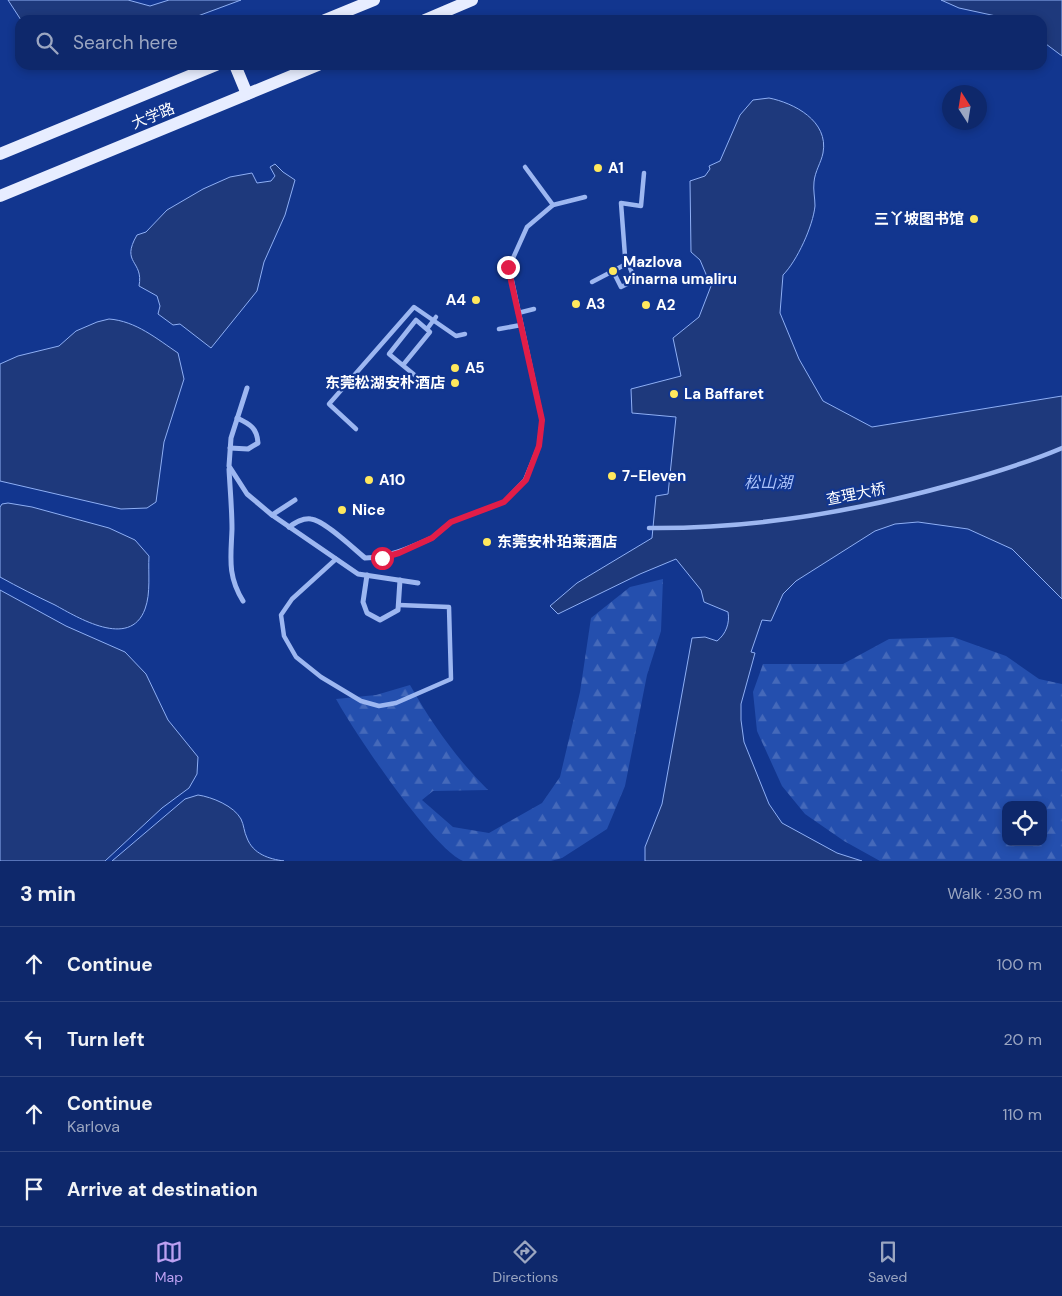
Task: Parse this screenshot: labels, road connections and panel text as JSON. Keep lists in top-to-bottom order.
{
  "streets": {
    "main road": ["大学路"],
    "street": ["查理大桥"]
  },
  "water": ["松山湖"],
  "places": [
    "A1",
    "三丫坡图书馆",
    "Mazlova vinarna umaliru",
    "A4",
    "A3",
    "A2",
    "A5",
    "东莞松湖安朴酒店",
    "La Baffaret",
    "7-Eleven",
    "A10",
    "Nice",
    "东莞安朴珀莱酒店"
  ],
  "north": "top",
  "page": {
    "search": "Search here",
    "heading": ["3 min", "Walk · 230 m"],
    "list": [
      ["Continue", "100 m"],
      ["Turn left", "20 m"],
      ["Continue", "Karlova", "110 m"],
      "Arrive at destination"
    ],
    "nav": ["Map", "Directions", "Saved"]
  }
}
